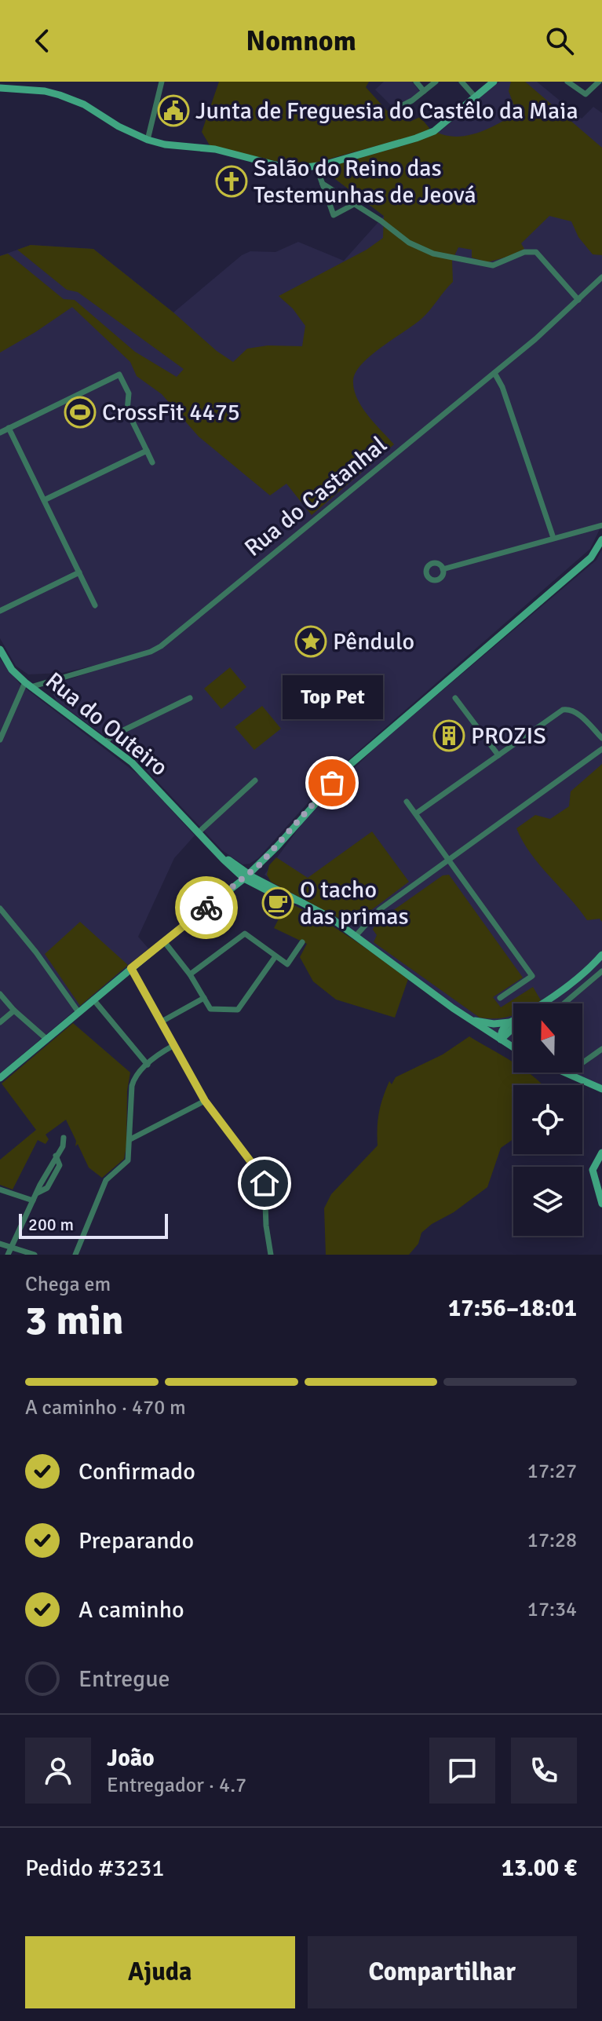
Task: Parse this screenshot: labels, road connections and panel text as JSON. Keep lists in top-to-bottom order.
{
  "streets": {
    "main road": ["Rua do Outeiro"],
    "street": ["Rua do Castanhal"]
  },
  "crossings": [
    ["Rua do Castanhal", "Rua do Outeiro"]
  ],
  "places": {
    "public building": ["Junta de Freguesia do Castêlo da Maia"],
    "church": ["Salão do Reino das Testemunhas de Jeová"],
    "sports": ["CrossFit 4475"],
    "place": ["Pêndulo"],
    "building": ["PROZIS"],
    "other": ["Top Pet"],
    "cafe": ["O tacho das primas"]
  },
  "scale_bar": "200 m",
  "north": "top",
  "page": {
    "header": "Nomnom",
    "bubble": "Top Pet",
    "scale": "200 m",
    "heading": ["3 min", "Chega em", "17:56–18:01"],
    "panel": [
      "João",
      "Entregador · 4.7",
      "Pedido #3231",
      "13.00 €"
    ],
    "bar": "A caminho · 470 m",
    "list": [
      ["Confirmado", "17:27"],
      ["Preparando", "17:28"],
      ["A caminho", "17:34"],
      "Entregue"
    ],
    "buttons": ["Ajuda", "Compartilhar"]
  }
}
